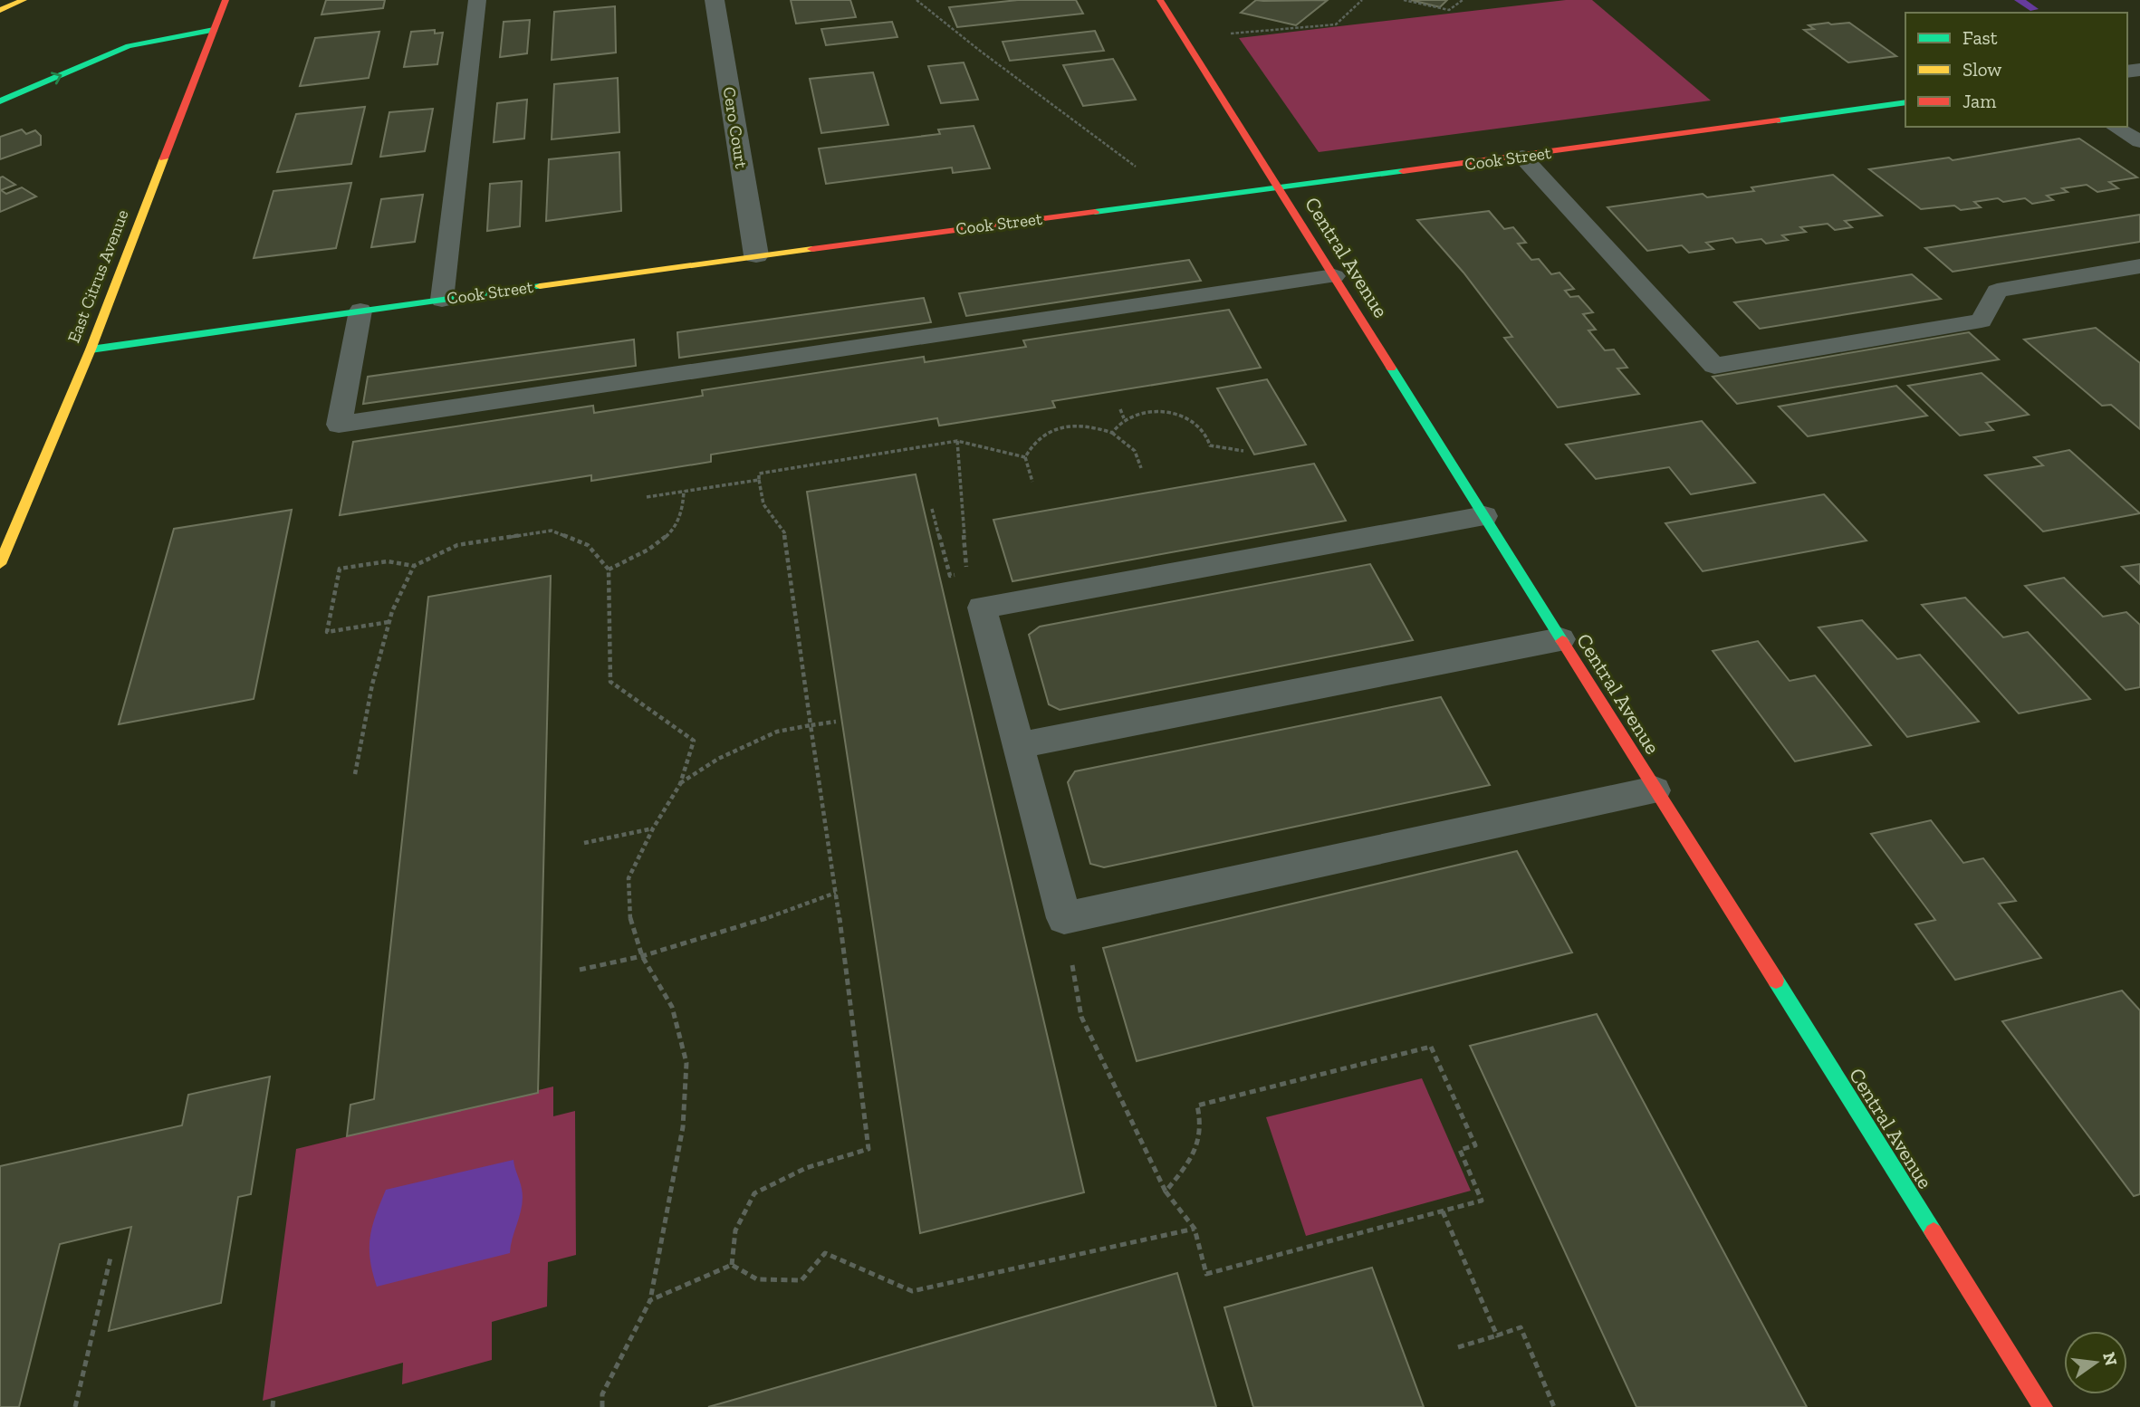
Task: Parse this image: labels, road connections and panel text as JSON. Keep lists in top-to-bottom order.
{
  "streets": {
    "main road": ["Cook Street", "Central Avenue", "East Citrus Avenue"],
    "street": ["Cero Court"]
  },
  "crossings": [
    ["Cero Court", "Cook Street"],
    ["Cook Street", "Central Avenue"],
    ["Cook Street", "East Citrus Avenue"]
  ],
  "legend": ["Fast", "Slow", "Jam"],
  "north": "right"
}
